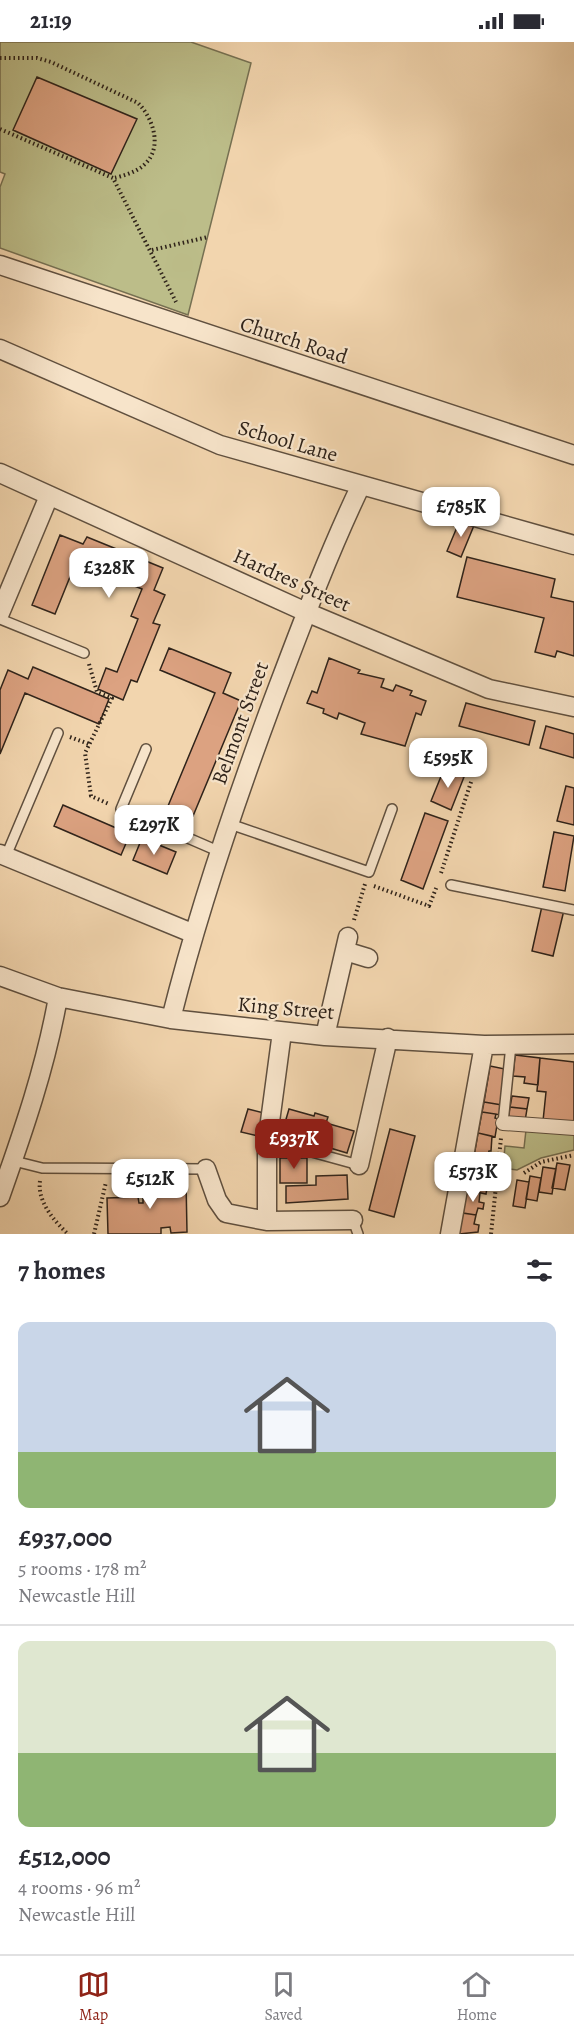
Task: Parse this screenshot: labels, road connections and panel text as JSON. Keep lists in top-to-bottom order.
{
  "streets": {
    "street": [
      "Church Road",
      "School Lane",
      "Hardres Street",
      "Belmont Street",
      "King Street"
    ]
  },
  "crossings": [
    ["School Lane", "Belmont Street"],
    ["Hardres Street", "Belmont Street"],
    ["Belmont Street", "King Street"]
  ],
  "page": {
    "status": "21:19",
    "price": [
      "£785K",
      "£328K",
      "£595K",
      "£297K",
      "£937K",
      "£573K",
      "£512K"
    ],
    "heading": "7 homes",
    "list": [
      {
        "name": "£937,000",
        "note": "5 rooms · 178 m² · Newcastle Hill"
      },
      {
        "name": "£512,000",
        "note": "4 rooms · 96 m² · Newcastle Hill"
      }
    ],
    "tabs": ["Map", "Saved", "Home"]
  }
}
